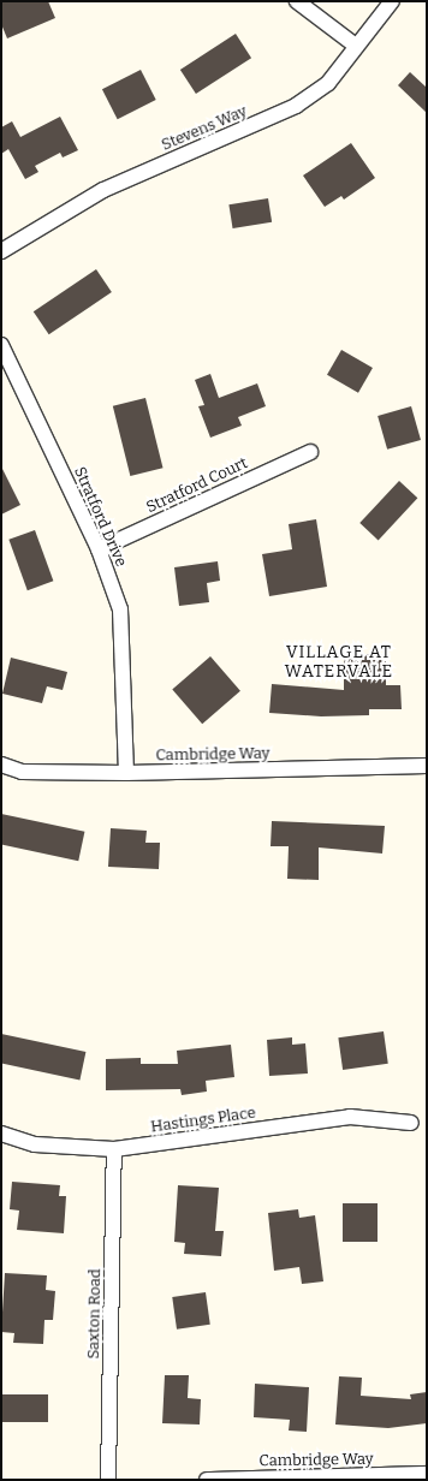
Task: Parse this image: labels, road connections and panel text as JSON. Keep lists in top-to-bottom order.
{
  "streets": {
    "street": [
      "Stevens Way",
      "Stratford Court",
      "Stratford Drive",
      "Cambridge Way",
      "Hastings Place",
      "Saxton Road"
    ]
  },
  "crossings": [
    ["Stratford Court", "Stratford Drive"],
    ["Stratford Drive", "Cambridge Way"],
    ["Hastings Place", "Saxton Road"]
  ],
  "districts": ["VILLAGE AT WATERVALE"]
}
